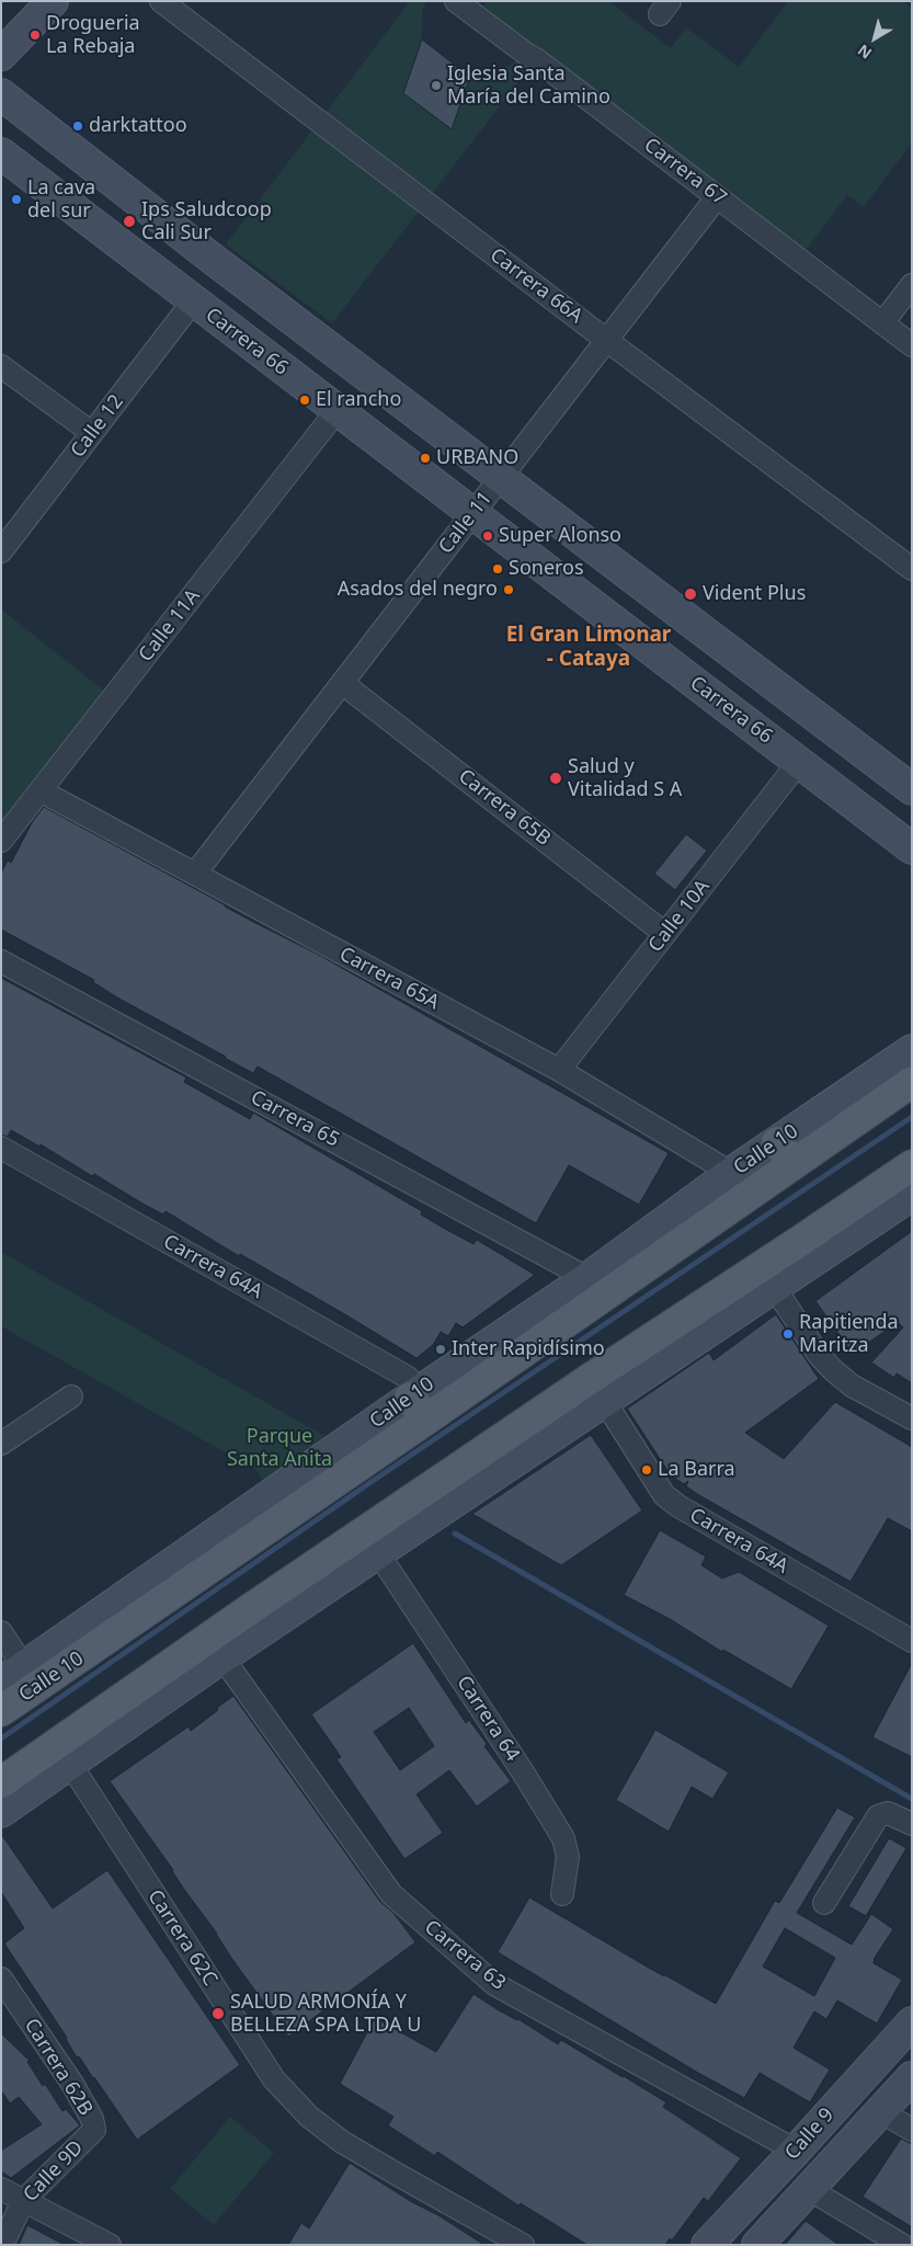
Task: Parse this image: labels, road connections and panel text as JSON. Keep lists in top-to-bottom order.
{
  "streets": {
    "main road": ["Carrera 66", "Calle 10", "Calle 9"],
    "street": [
      "Carrera 67",
      "Carrera 66A",
      "Calle 12",
      "Calle 11",
      "Calle 11A",
      "Carrera 65B",
      "Calle 10A",
      "Carrera 65A",
      "Carrera 65",
      "Carrera 64A",
      "Carrera 64",
      "Carrera 62C",
      "Carrera 63",
      "Carrera 62B",
      "Calle 9D"
    ]
  },
  "crossings": [
    ["Carrera 67", "Calle 11"],
    ["Carrera 66A", "Calle 11"],
    ["Carrera 66", "Calle 12"],
    ["Carrera 66", "Calle 11"],
    ["Carrera 66", "Calle 11A"],
    ["Carrera 66", "Calle 10A"],
    ["Calle 11", "Carrera 65B"],
    ["Calle 11", "Carrera 65A"],
    ["Calle 11A", "Carrera 65A"],
    ["Carrera 65B", "Calle 10A"],
    ["Calle 10A", "Carrera 65A"],
    ["Carrera 65A", "Calle 10"],
    ["Carrera 65", "Calle 10"],
    ["Calle 10", "Carrera 64A"],
    ["Carrera 63", "Calle 9"],
    ["Carrera 62B", "Calle 9D"]
  ],
  "districts": ["El Gran Limonar - Cataya"],
  "parks": ["Parque Santa Anita"],
  "places": [
    "Drogueria La Rebaja",
    "Iglesia Santa María del Camino",
    "darktattoo",
    "La cava del sur",
    "Ips Saludcoop Cali Sur",
    "El rancho",
    "URBANO",
    "Super Alonso",
    "Soneros",
    "Asados del negro",
    "Vident Plus",
    "Salud y Vitalidad S A",
    "Rapitienda Maritza",
    "Inter Rapidísimo",
    "La Barra",
    "SALUD ARMONÍA Y BELLEZA SPA LTDA U"
  ],
  "north": "bottom left"
}
